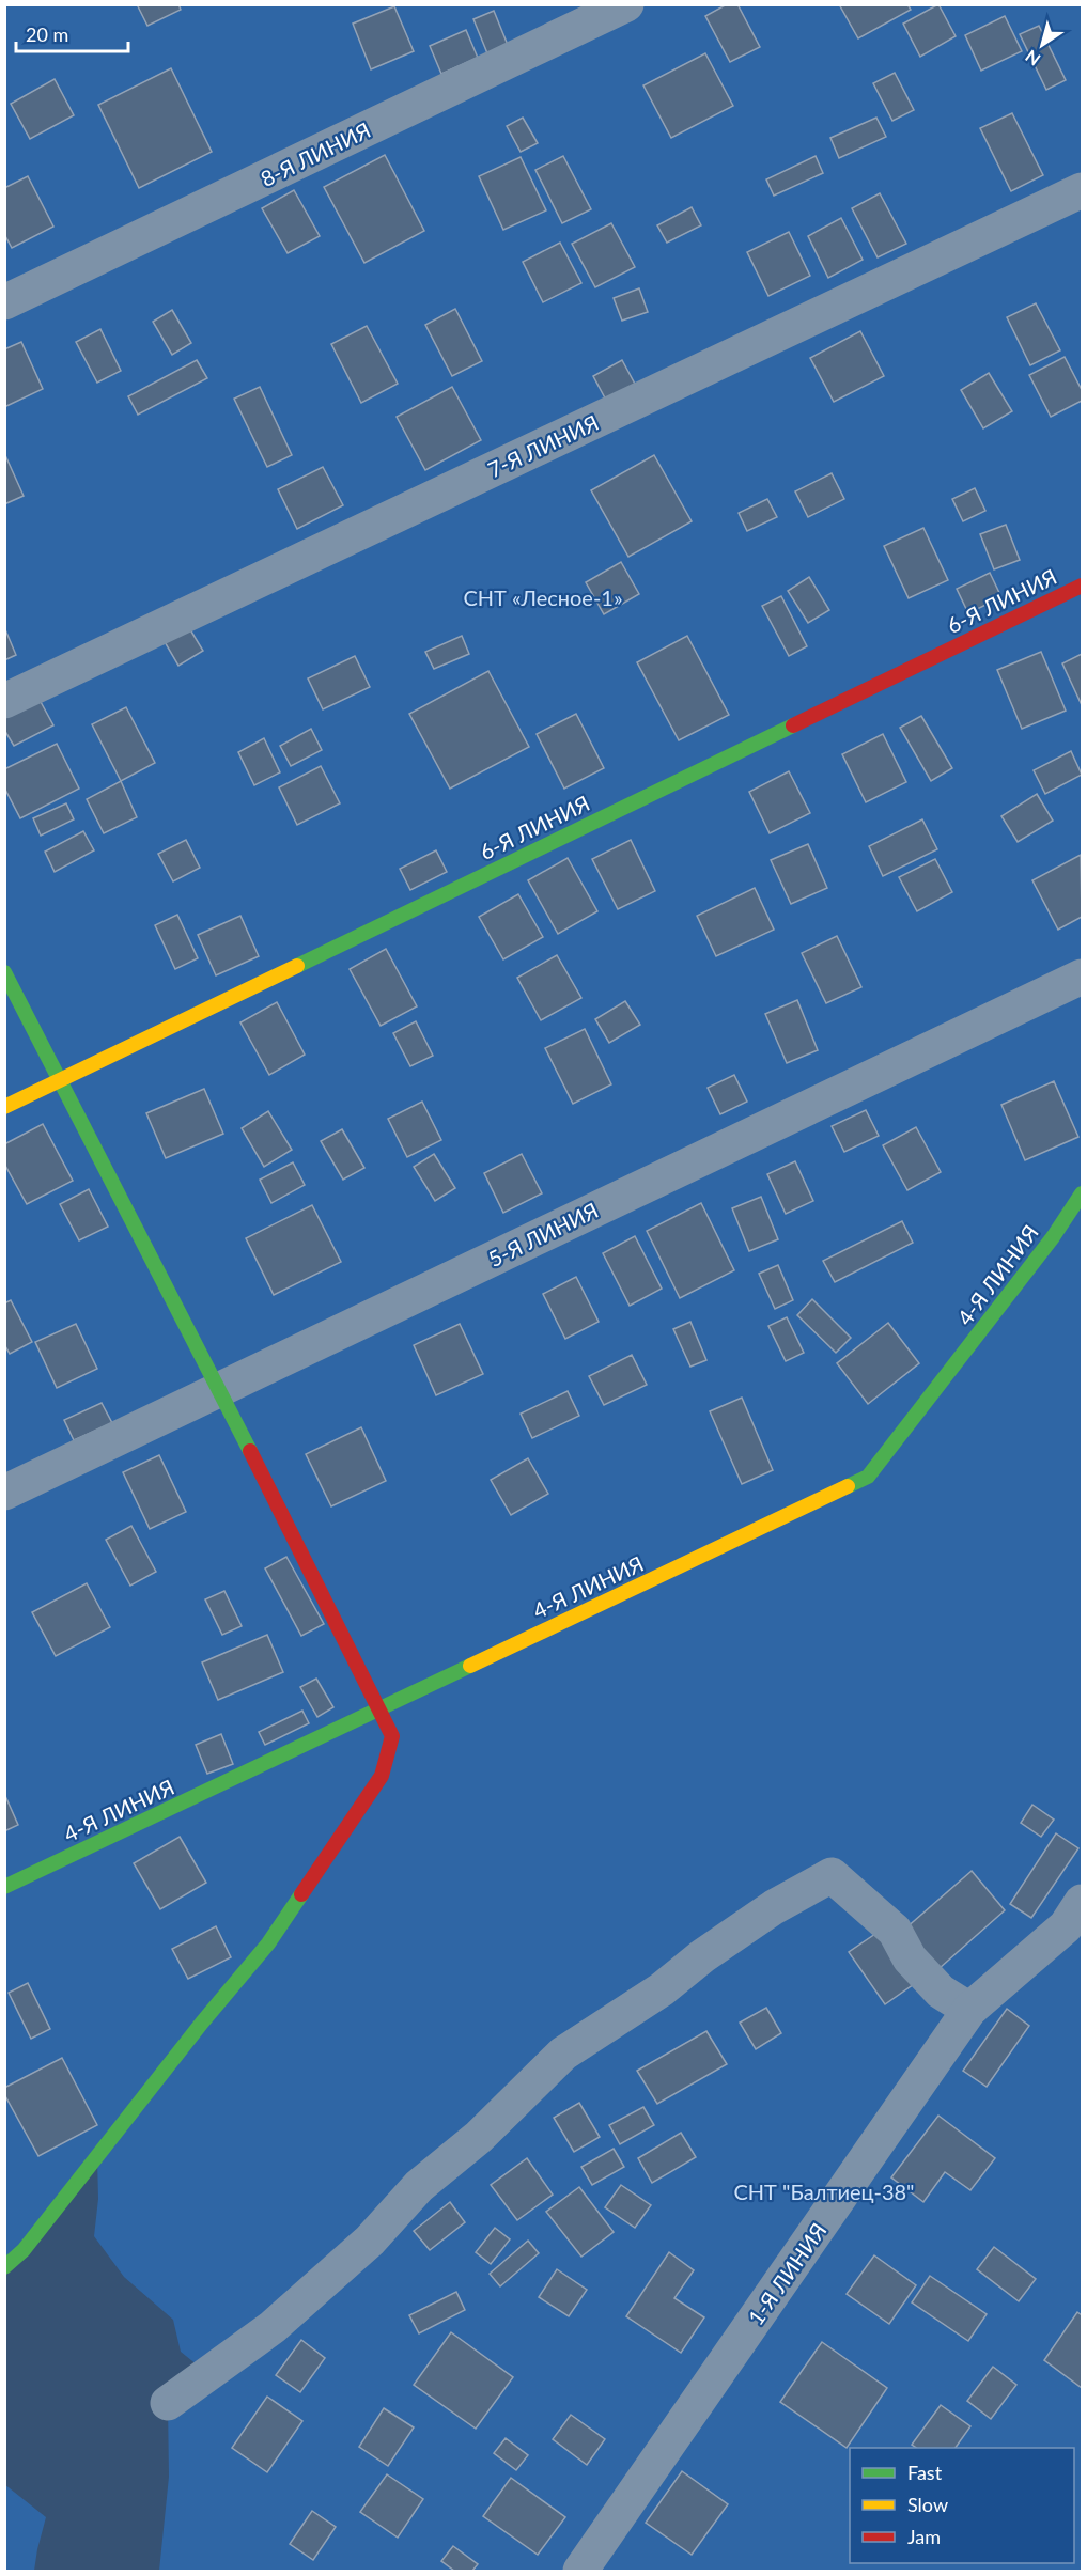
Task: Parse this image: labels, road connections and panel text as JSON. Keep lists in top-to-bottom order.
{
  "streets": {
    "street": [
      "8-Я ЛИНИЯ",
      "7-Я ЛИНИЯ",
      "6-Я ЛИНИЯ",
      "5-Я ЛИНИЯ",
      "4-Я ЛИНИЯ",
      "1-Я ЛИНИЯ"
    ]
  },
  "parks": ["СНТ «Лесное-1»", "СНТ \"Балтиец-38\""],
  "legend": ["Fast", "Slow", "Jam"],
  "scale_bar": "20 m",
  "north": "bottom left"
}
